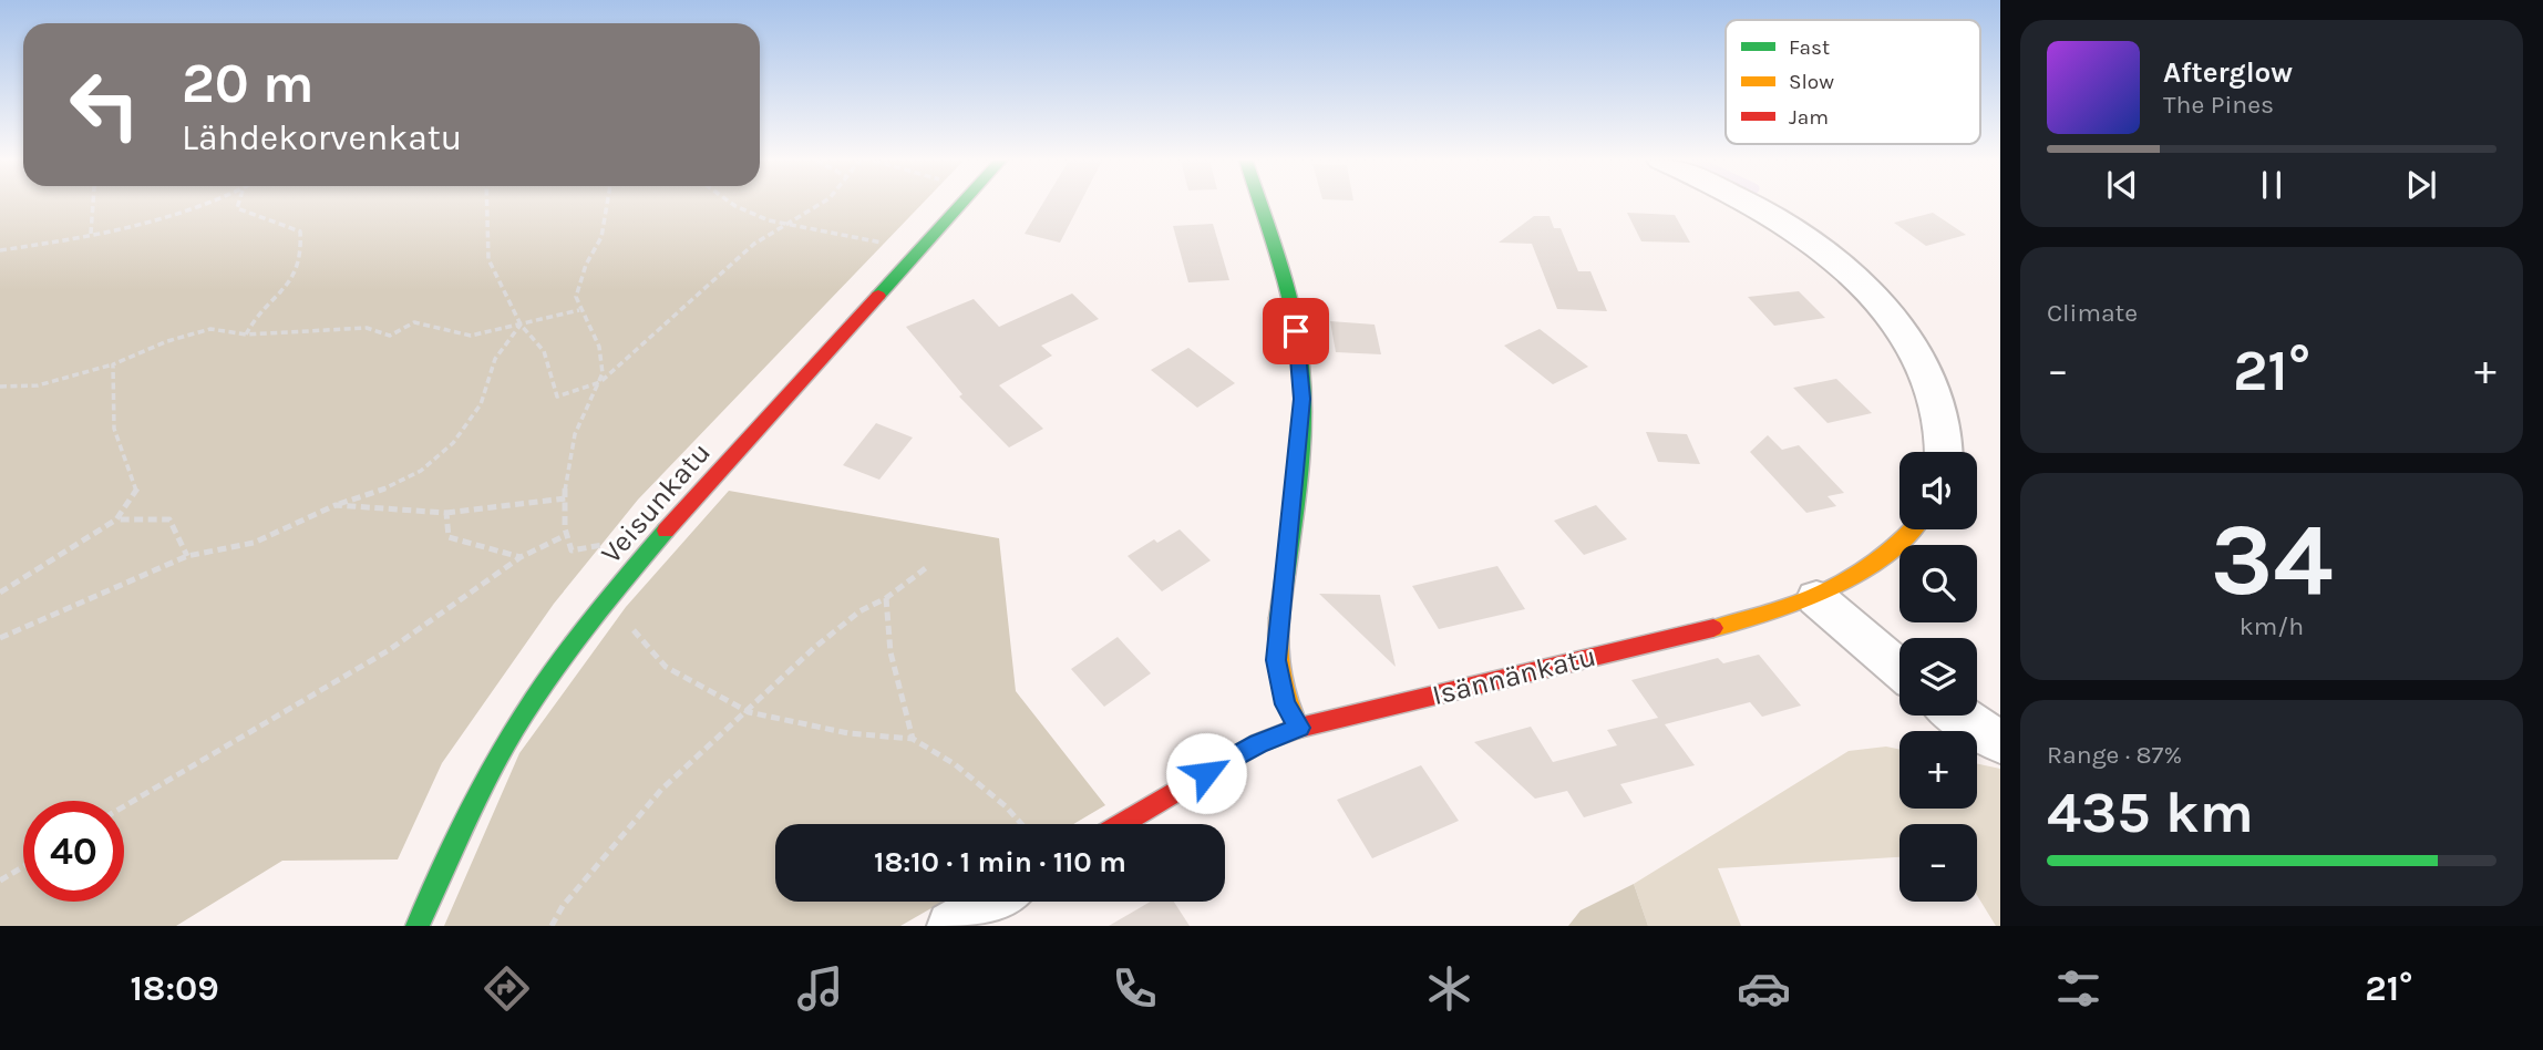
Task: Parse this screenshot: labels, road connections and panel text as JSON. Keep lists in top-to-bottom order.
{
  "streets": {
    "street": ["Veisunkatu", "Isännänkatu"]
  },
  "legend": ["Fast", "Slow", "Jam"],
  "page": {
    "turn": ["20 m", "Lähdekorvenkatu"],
    "song": ["Afterglow", "The Pines"],
    "tile": [
      "Climate",
      ["34", "km/h"],
      ["Range · 87%", "435 km"]
    ],
    "heat": ["−", "21°", "+"],
    "map_buttons": ["+", "−"],
    "limit": "40",
    "trip": "18:10 · 1 min · 110 m",
    "tabs": ["18:09", "21°"]
  }
}
